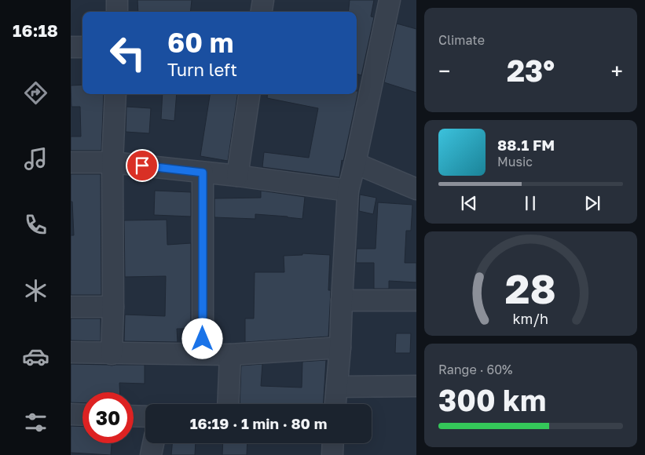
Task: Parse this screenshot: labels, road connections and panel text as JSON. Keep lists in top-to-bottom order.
{
  "page": {
    "tabs": "16:18",
    "tile": [
      "Climate",
      ["Range · 60%", "300 km"]
    ],
    "turn": ["60 m", "Turn left"],
    "heat": ["−", "23°", "+"],
    "song": ["88.1 FM", "Music"],
    "limit": "30",
    "trip": "16:19 · 1 min · 80 m",
    "gauge": ["28", "km/h"]
  }
}
